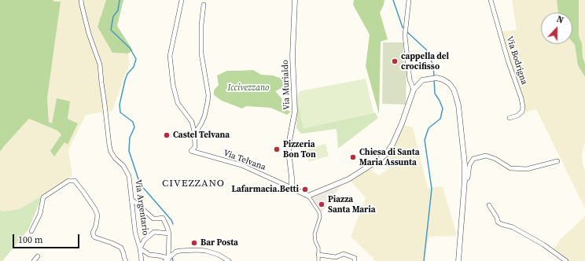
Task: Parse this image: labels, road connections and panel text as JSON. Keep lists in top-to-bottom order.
{
  "streets": {
    "street": [
      "Via Bodrigna",
      "Via Murialdo",
      "Via Telvana",
      "Via Argentario"
    ]
  },
  "crossings": [
    ["Via Murialdo", "Via Telvana"]
  ],
  "districts": ["CIVEZZANO"],
  "parks": ["Iccivezzano"],
  "places": [
    "cappella del crocifisso",
    "Castel Telvana",
    "Pizzeria Bon Ton",
    "Chiesa di Santa Maria Assunta",
    "Lafarmacia.Betti",
    "Piazza Santa Maria",
    "Bar Posta"
  ],
  "scale_bar": "100 m",
  "north": "top"
}
